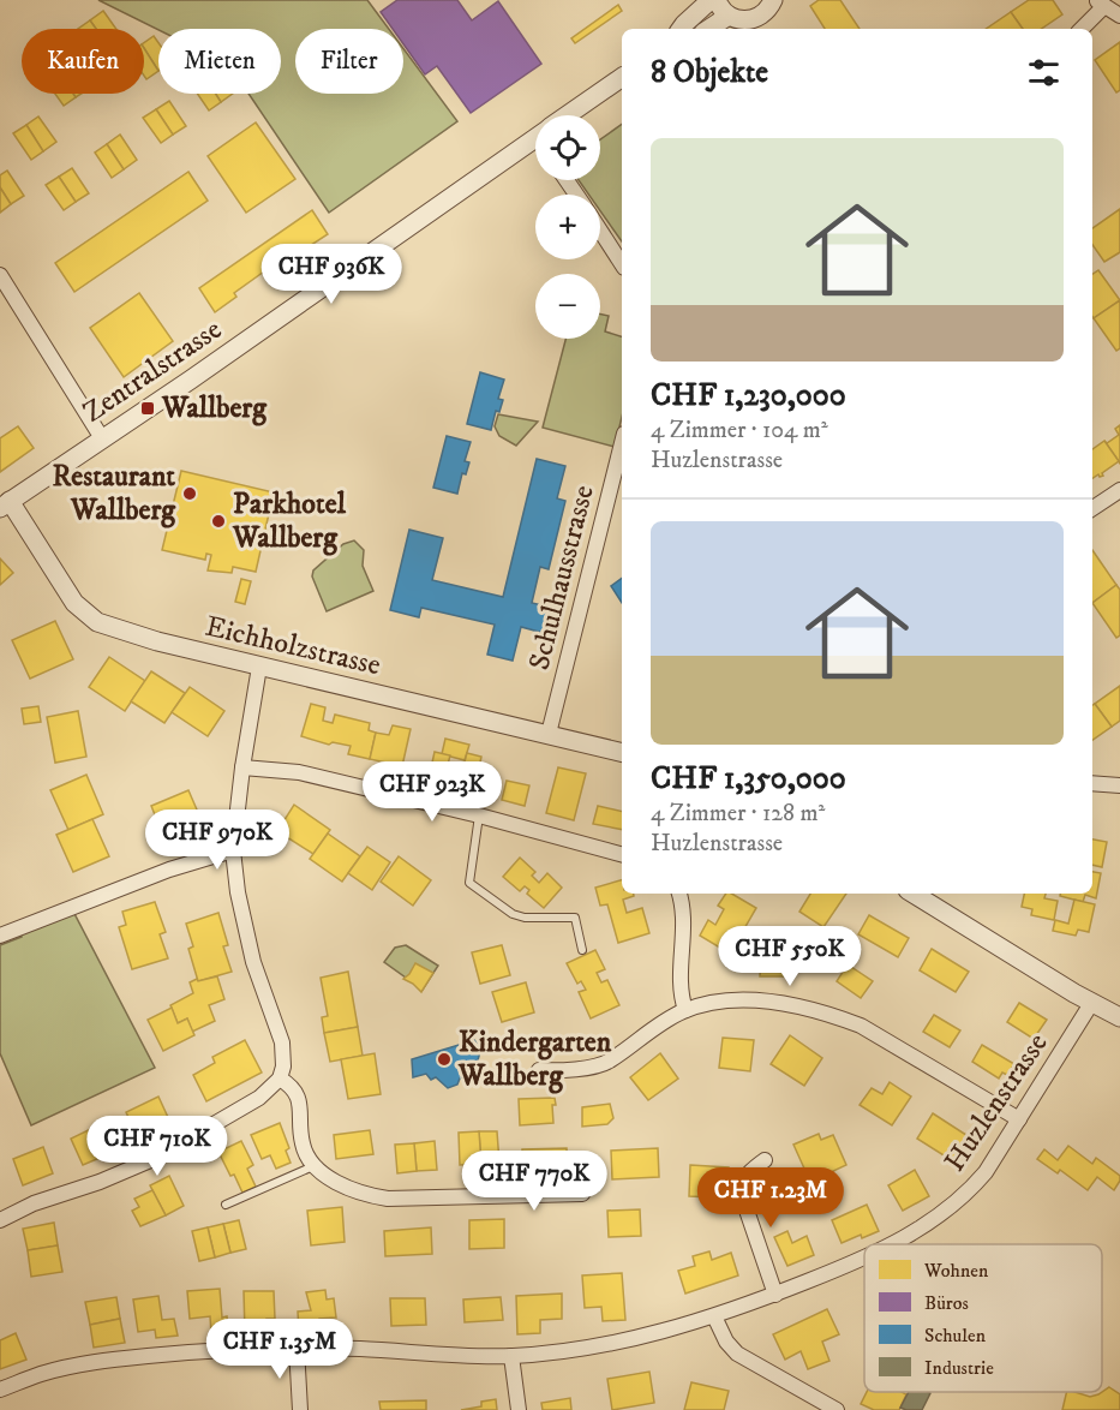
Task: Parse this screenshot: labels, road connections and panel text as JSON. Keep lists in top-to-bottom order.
{
  "streets": {
    "street": [
      "Zentralstrasse",
      "Schulhausstrasse",
      "Eichholzstrasse",
      "Huzlenstrasse"
    ]
  },
  "crossings": [
    ["Zentralstrasse", "Eichholzstrasse"],
    ["Schulhausstrasse", "Eichholzstrasse"]
  ],
  "places": {
    "transit": ["Wallberg"],
    "other": ["Restaurant Wallberg", "Parkhotel Wallberg", "Kindergarten Wallberg"]
  },
  "legend": [
    "Wohnen",
    "Büros",
    "Schulen",
    "Industrie"
  ],
  "page": {
    "chip": ["Kaufen", "Mieten", "Filter"],
    "heading": "8 Objekte",
    "map_buttons": ["+", "−"],
    "list": [
      {
        "name": "CHF 1,230,000",
        "note": "4 Zimmer · 104 m² · Huzlenstrasse"
      },
      {
        "name": "CHF 1,350,000",
        "note": "4 Zimmer · 128 m² · Huzlenstrasse"
      }
    ],
    "price": [
      "CHF 936K",
      "CHF 923K",
      "CHF 970K",
      "CHF 550K",
      "CHF 710K",
      "CHF 770K",
      "CHF 1.23M",
      "CHF 1.35M"
    ]
  }
}
